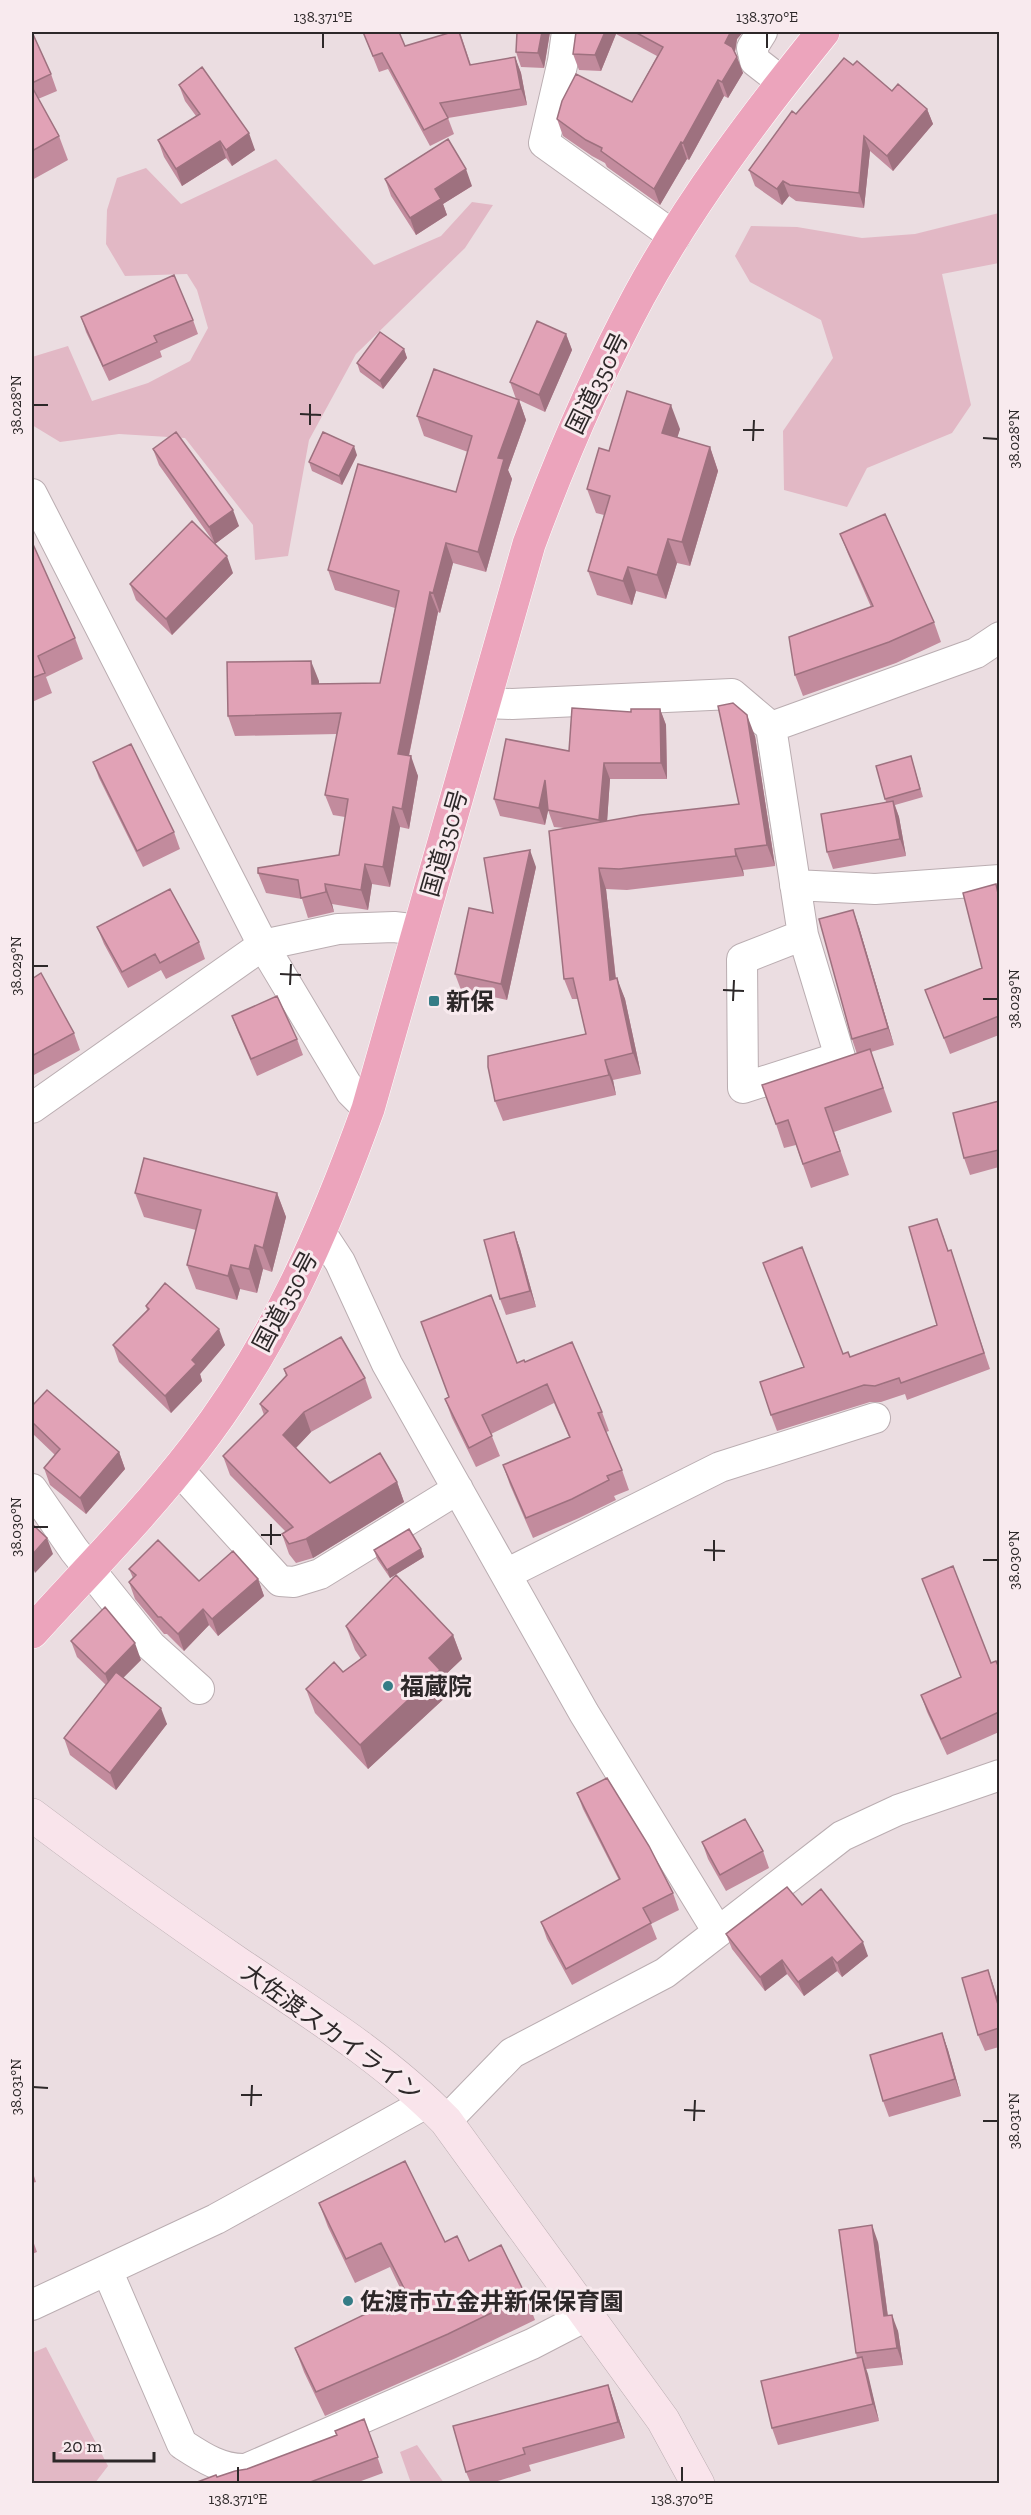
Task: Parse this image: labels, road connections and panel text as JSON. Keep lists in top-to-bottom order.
{
  "streets": {
    "highway": ["国道350号"],
    "street": ["大佐渡スカイライン"]
  },
  "places": {
    "transit": ["新保"],
    "other": ["福蔵院", "佐渡市立金井新保保育園"]
  },
  "scale_bar": "20 m",
  "coordinates": [
    "138.371°E",
    "138.370°E",
    "38.028°N",
    "38.029°N",
    "38.030°N",
    "38.031°N"
  ]
}
